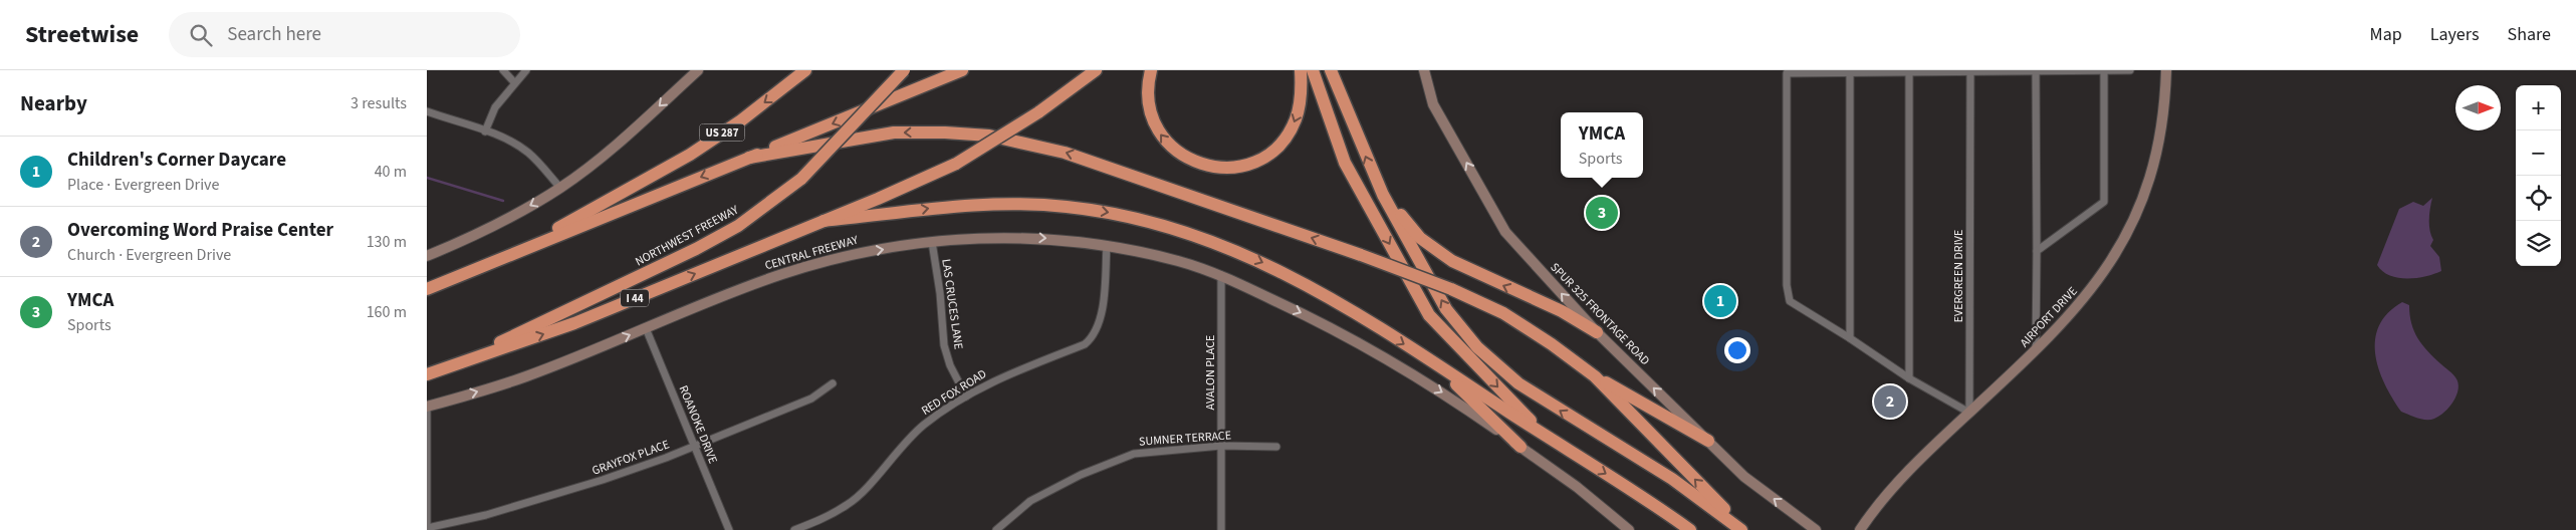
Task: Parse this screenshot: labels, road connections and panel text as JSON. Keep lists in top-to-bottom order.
{
  "streets": {
    "highway": [
      "US 287",
      "NORTHWEST FREEWAY",
      "CENTRAL FREEWAY",
      "I 44"
    ],
    "main road": ["SPUR 325 FRONTAGE ROAD", "AIRPORT DRIVE"],
    "street": [
      "EVERGREEN DRIVE",
      "LAS CRUCES LANE",
      "AVALON PLACE",
      "RED FOX ROAD",
      "ROANOKE DRIVE",
      "SUMNER TERRACE",
      "GRAYFOX PLACE"
    ]
  },
  "crossings": [
    ["NORTHWEST FREEWAY", "CENTRAL FREEWAY"],
    ["CENTRAL FREEWAY", "LAS CRUCES LANE"],
    ["CENTRAL FREEWAY", "AVALON PLACE"],
    ["CENTRAL FREEWAY", "RED FOX ROAD"],
    ["CENTRAL FREEWAY", "ROANOKE DRIVE"],
    ["EVERGREEN DRIVE", "AIRPORT DRIVE"],
    ["LAS CRUCES LANE", "RED FOX ROAD"],
    ["AVALON PLACE", "SUMNER TERRACE"],
    ["ROANOKE DRIVE", "GRAYFOX PLACE"]
  ],
  "one_way": ["SPUR 325 FRONTAGE ROAD"],
  "north": "right",
  "page": {
    "header": "Streetwise",
    "search": "Search here",
    "nav": ["Map", "Layers", "Share"],
    "heading": ["Nearby", "3 results"],
    "map_buttons": ["+", "−"],
    "popup": ["YMCA", "Sports"],
    "list": [
      {
        "mark": "1",
        "name": "Children's Corner Daycare",
        "note": "Place · Evergreen Drive",
        "value": "40 m"
      },
      {
        "mark": "2",
        "name": "Overcoming Word Praise Center",
        "note": "Church · Evergreen Drive",
        "value": "130 m"
      },
      {
        "mark": "3",
        "name": "YMCA",
        "note": "Sports",
        "value": "160 m"
      }
    ],
    "pins": ["3", "1", "2"]
  }
}
